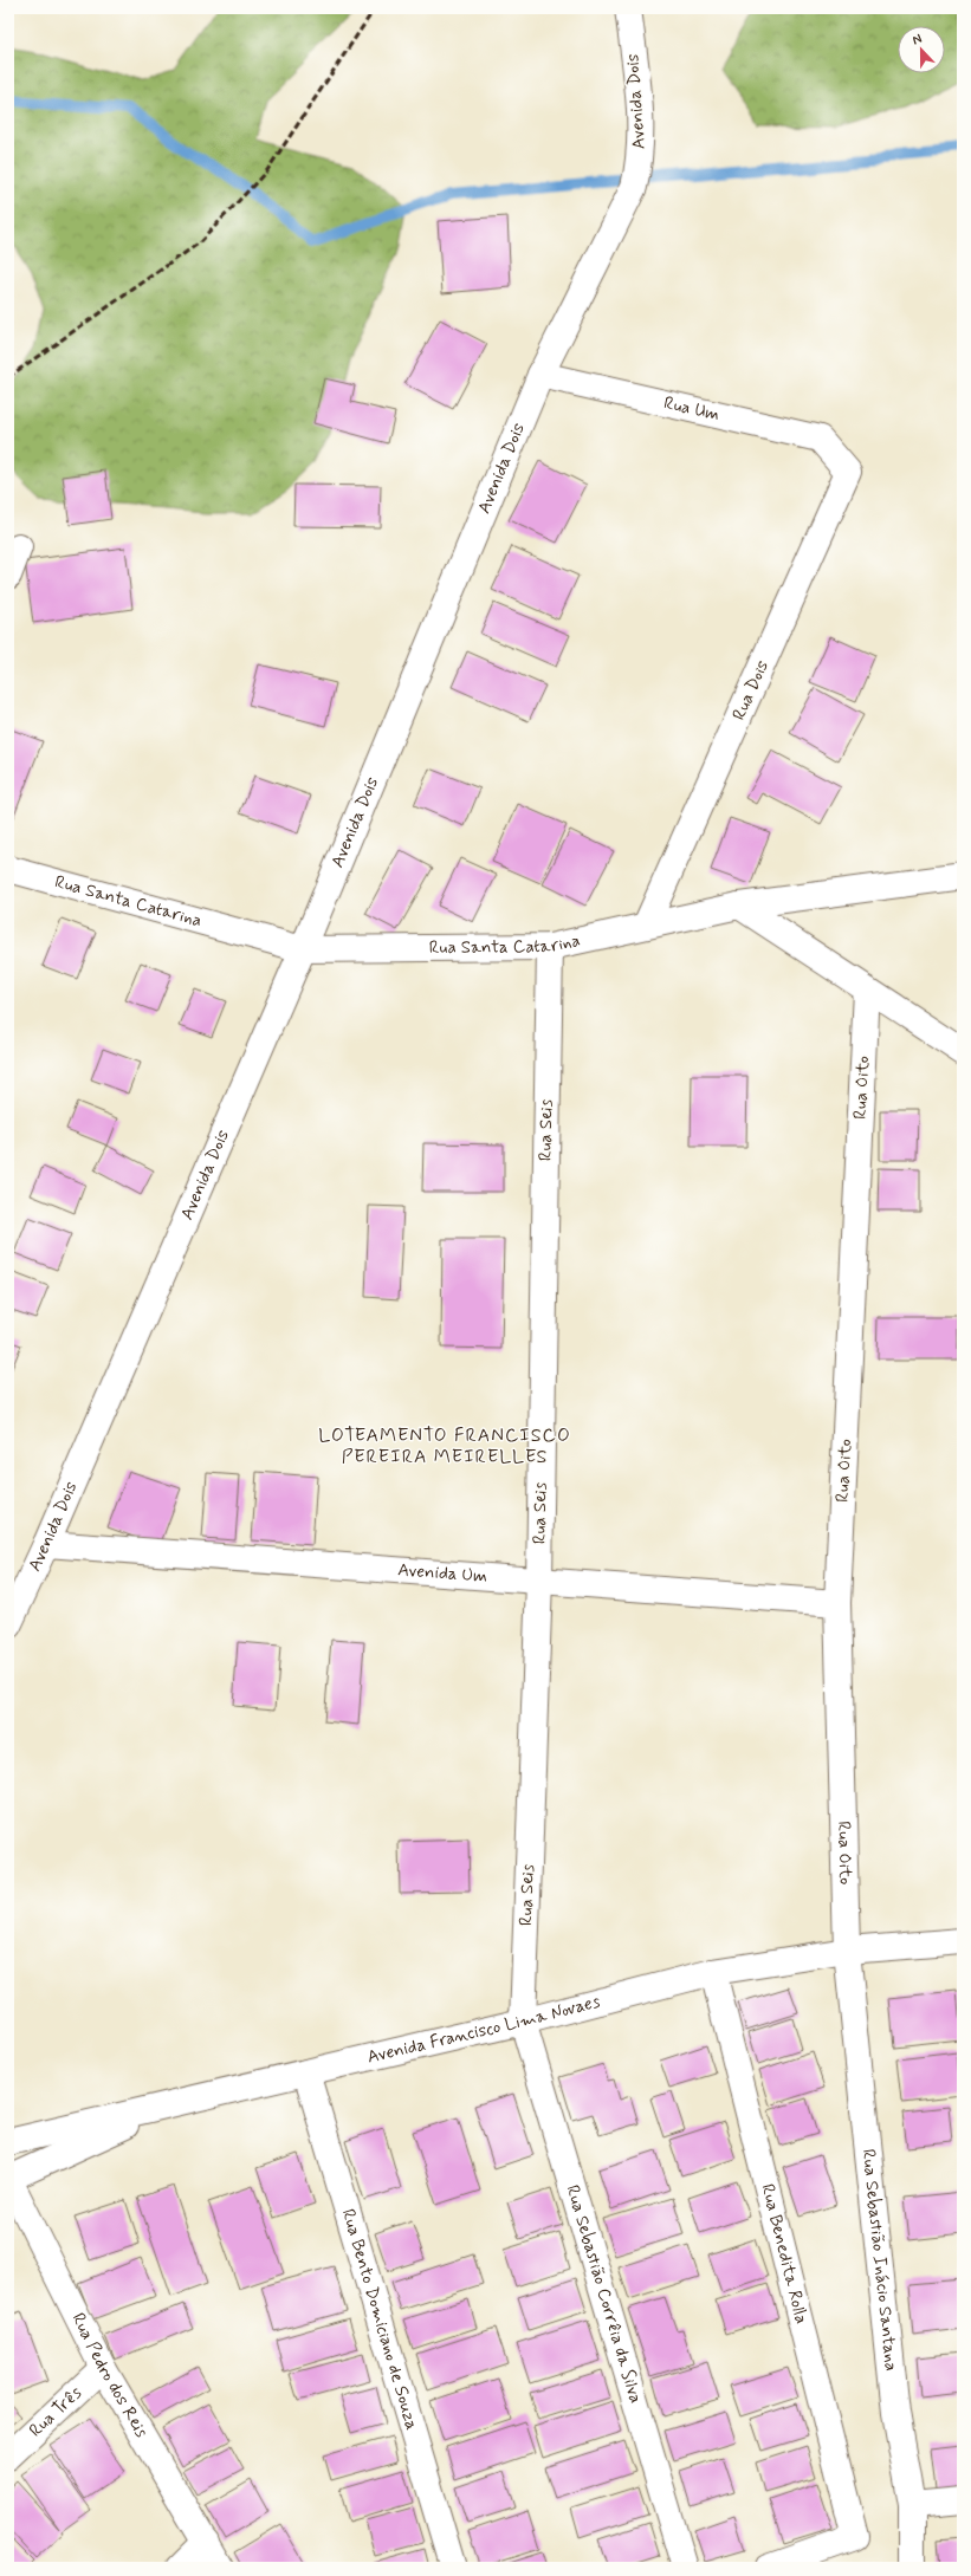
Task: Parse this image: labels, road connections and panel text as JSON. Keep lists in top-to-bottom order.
{
  "streets": {
    "street": [
      "Avenida Dois",
      "Rua Um",
      "Rua Dois",
      "Rua Santa Catarina",
      "Rua Oito",
      "Rua Seis",
      "Avenida Um",
      "Avenida Francisco Lima Novaes",
      "Rua Benedita Rolla",
      "Rua Sebastião Inácio Santana",
      "Rua Sebastião Corrêia da Silva",
      "Rua Bento Domiciano de Souza",
      "Rua Pedro dos Reis",
      "Rua Três"
    ]
  },
  "crossings": [
    ["Avenida Dois", "Rua Um"],
    ["Avenida Dois", "Rua Santa Catarina"],
    ["Avenida Dois", "Avenida Um"],
    ["Rua Um", "Rua Dois"],
    ["Rua Dois", "Rua Santa Catarina"],
    ["Rua Santa Catarina", "Rua Seis"],
    ["Rua Oito", "Avenida Um"],
    ["Rua Oito", "Avenida Francisco Lima Novaes"],
    ["Rua Oito", "Rua Sebastião Inácio Santana"],
    ["Rua Seis", "Avenida Um"],
    ["Rua Seis", "Avenida Francisco Lima Novaes"],
    ["Rua Seis", "Rua Sebastião Corrêia da Silva"],
    ["Avenida Francisco Lima Novaes", "Rua Benedita Rolla"],
    ["Avenida Francisco Lima Novaes", "Rua Sebastião Inácio Santana"],
    ["Avenida Francisco Lima Novaes", "Rua Sebastião Corrêia da Silva"],
    ["Avenida Francisco Lima Novaes", "Rua Bento Domiciano de Souza"],
    ["Rua Pedro dos Reis", "Rua Três"]
  ],
  "districts": ["LOTEAMENTO FRANCISCO PEREIRA MEIRELLES"],
  "north": "top"
}
